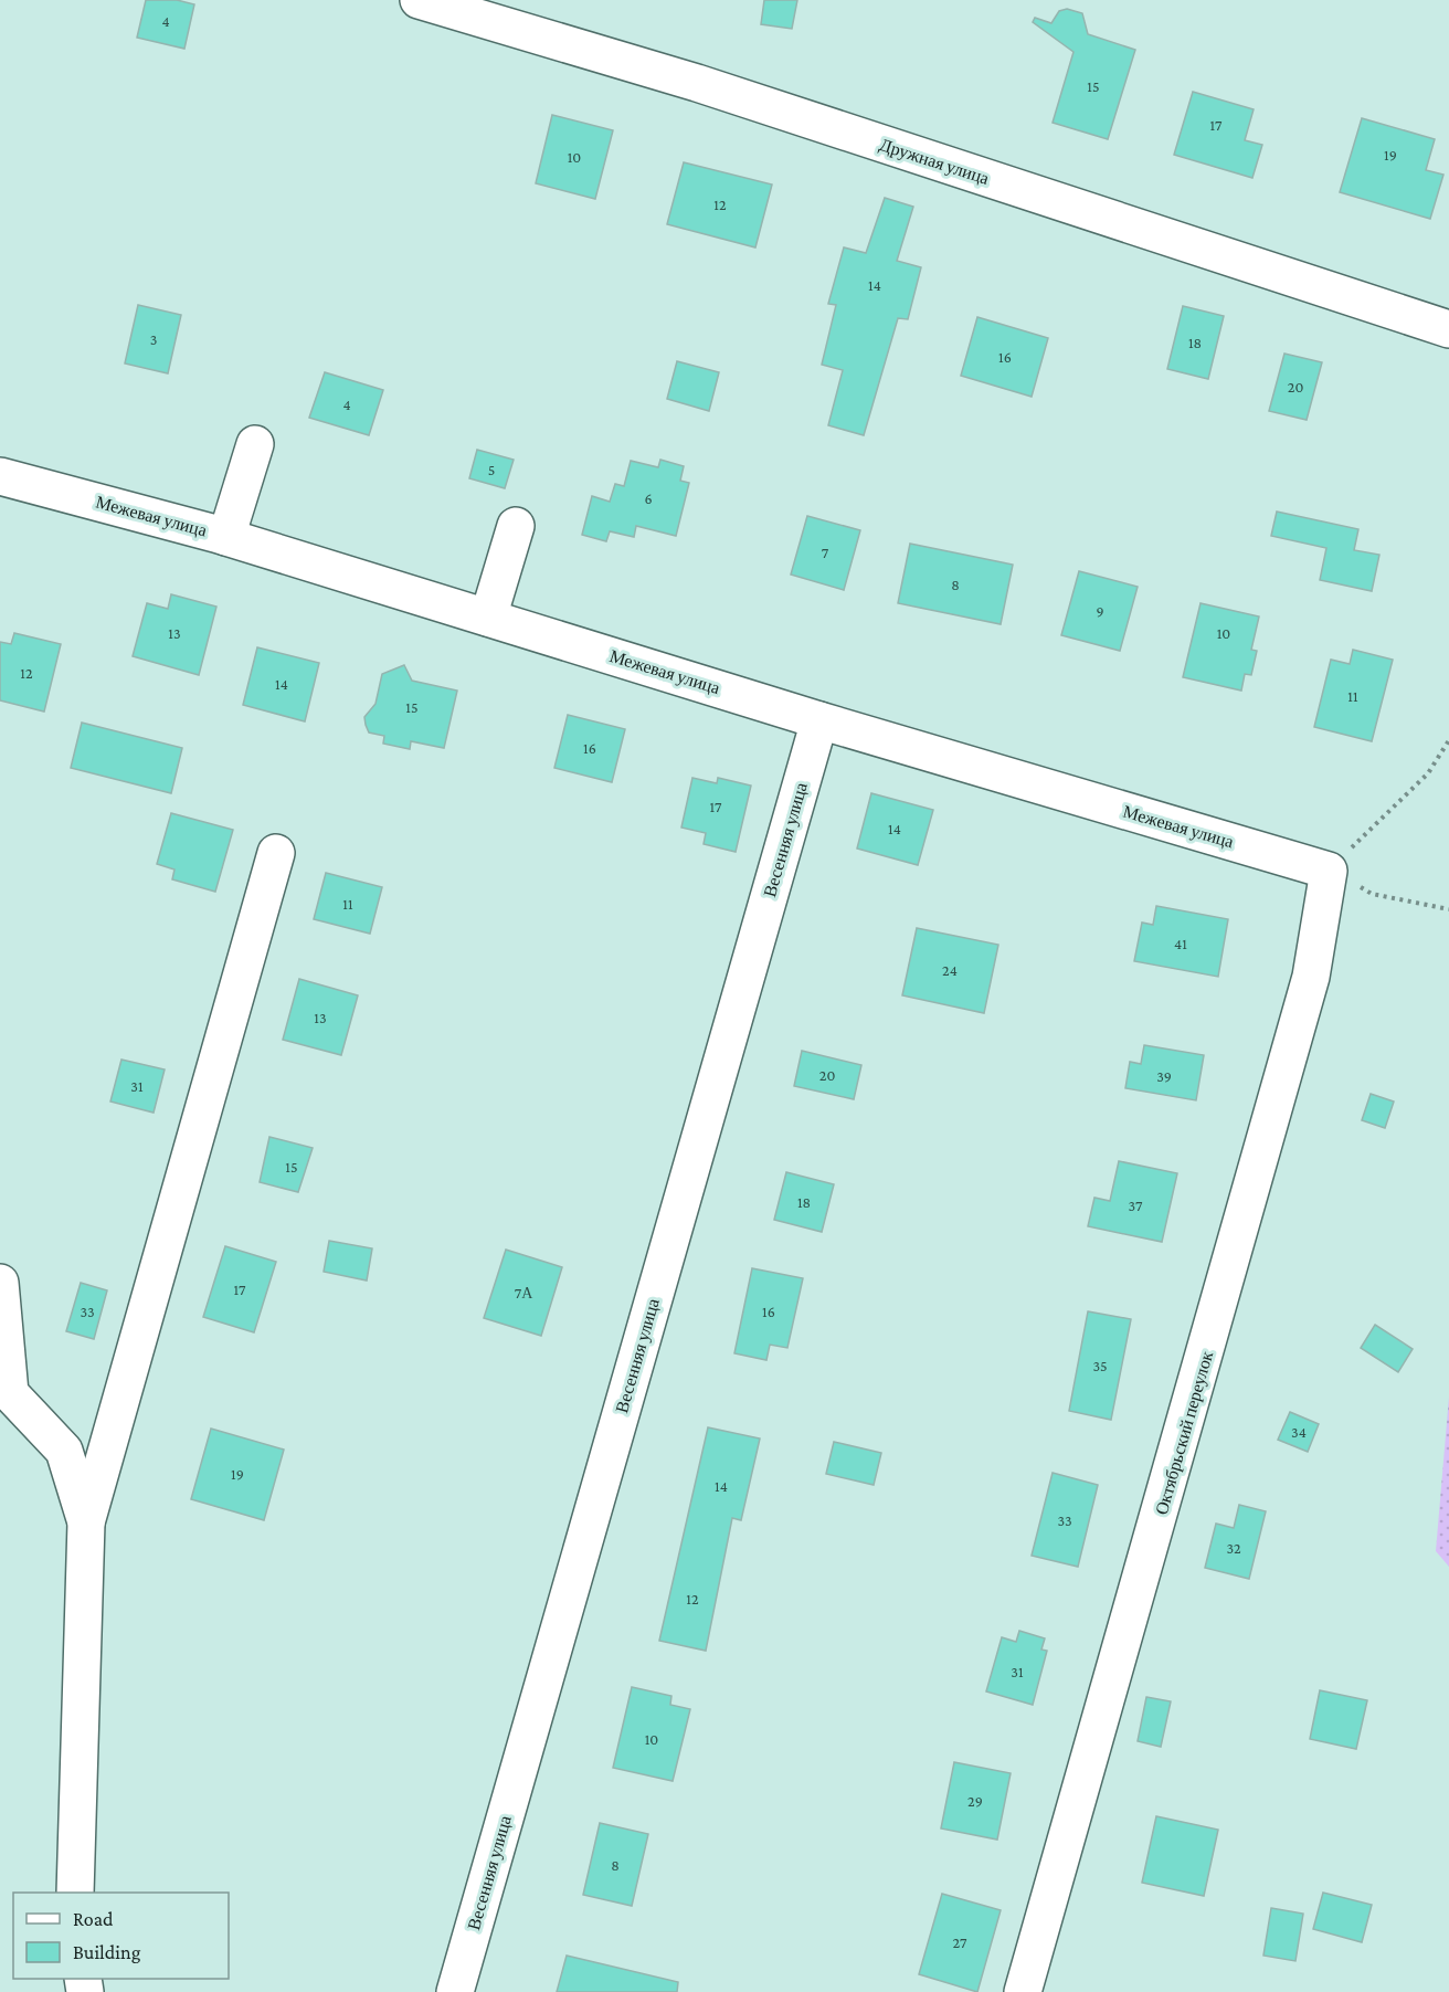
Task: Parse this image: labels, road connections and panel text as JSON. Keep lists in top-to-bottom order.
{
  "streets": {
    "street": [
      "Дружная улица",
      "Межевая улица",
      "Весенняя улица",
      "Октябрьский переулок"
    ]
  },
  "crossings": [
    ["Межевая улица", "Весенняя улица"],
    ["Межевая улица", "Октябрьский переулок"]
  ],
  "house_numbers": [
    "4",
    "15",
    "17",
    "19",
    "10",
    "12",
    "14",
    "3",
    "18",
    "16",
    "20",
    "4",
    "5",
    "6",
    "7",
    "8",
    "9",
    "13",
    "10",
    "12",
    "14",
    "11",
    "15",
    "16",
    "17",
    "14",
    "11",
    "41",
    "24",
    "13",
    "20",
    "39",
    "31",
    "15",
    "18",
    "37",
    "17",
    "7А",
    "33",
    "16",
    "35",
    "34",
    "19",
    "14",
    "33",
    "32",
    "12",
    "31",
    "10",
    "29",
    "8",
    "27"
  ],
  "legend": ["Road", "Building"]
}
